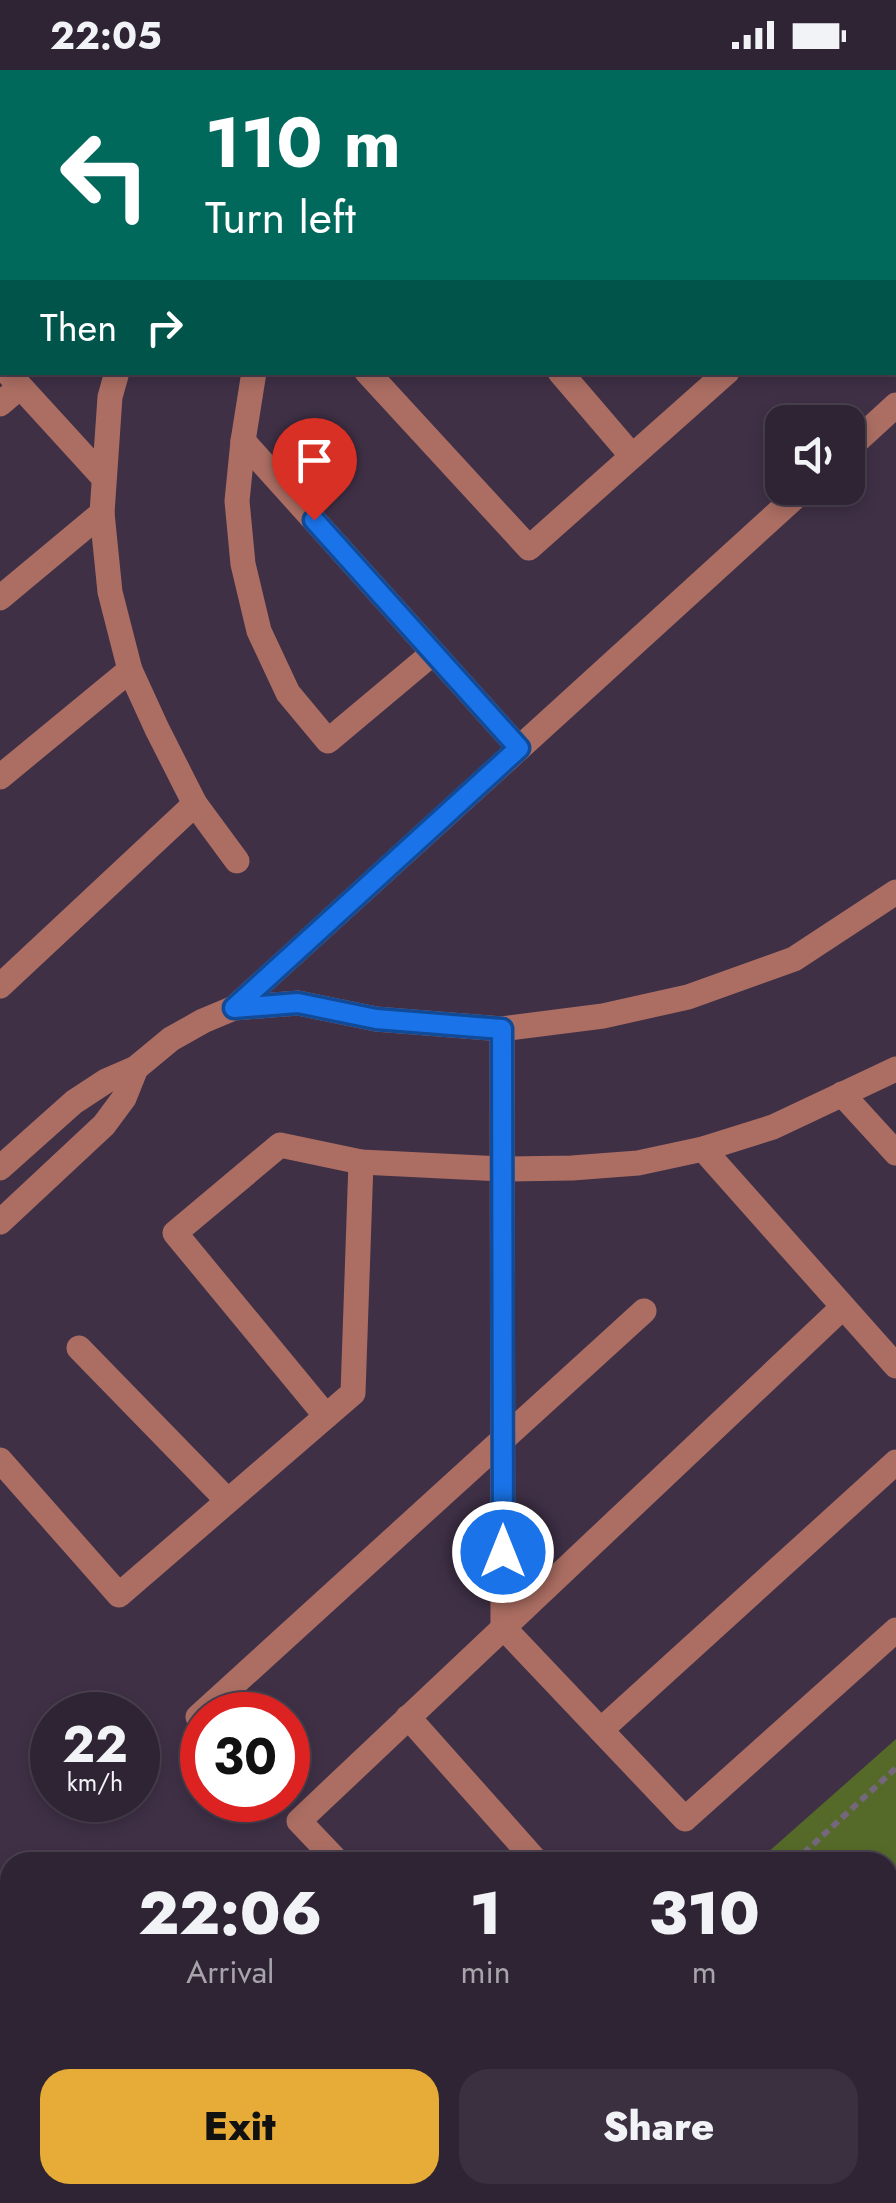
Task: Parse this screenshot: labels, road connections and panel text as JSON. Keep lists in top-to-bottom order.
{
  "page": {
    "status": "22:05",
    "turn": ["110 m", "Turn left"],
    "then": "Then",
    "speed": "22 km/h",
    "limit": "30",
    "eta": [
      "22:06",
      "Arrival",
      "1",
      "min",
      "310",
      "m"
    ],
    "buttons": ["Exit", "Share"]
  }
}
